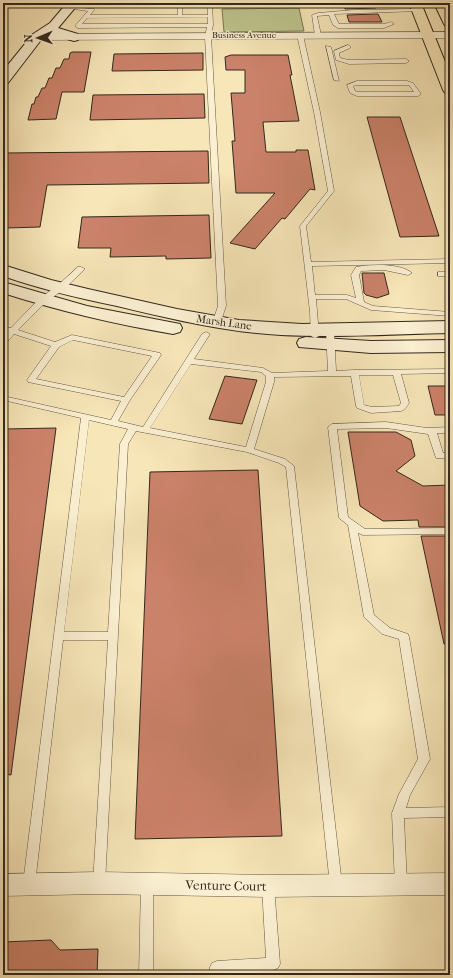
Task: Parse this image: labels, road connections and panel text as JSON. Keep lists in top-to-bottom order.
{
  "streets": {
    "main road": ["Marsh Lane"],
    "street": ["Business Avenue", "Venture Court"]
  },
  "north": "left"
}
